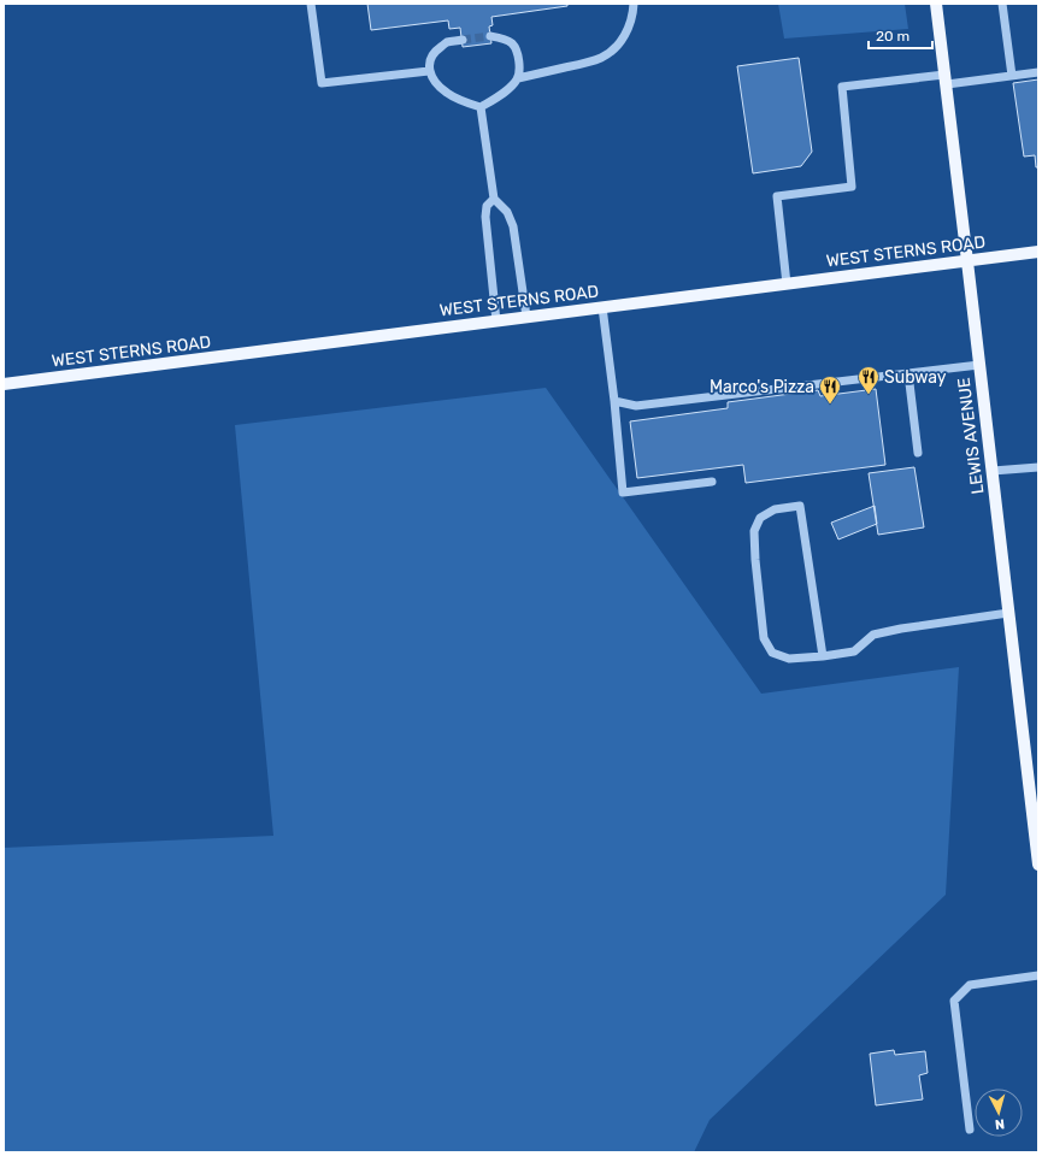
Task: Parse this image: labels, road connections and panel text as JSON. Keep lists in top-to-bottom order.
{
  "streets": {
    "main road": ["WEST STERNS ROAD", "LEWIS AVENUE"]
  },
  "crossings": [
    ["WEST STERNS ROAD", "LEWIS AVENUE"]
  ],
  "places": {
    "restaurant": ["Subway", "Marco's Pizza"]
  },
  "scale_bar": "20 m",
  "north": "bottom"
}
